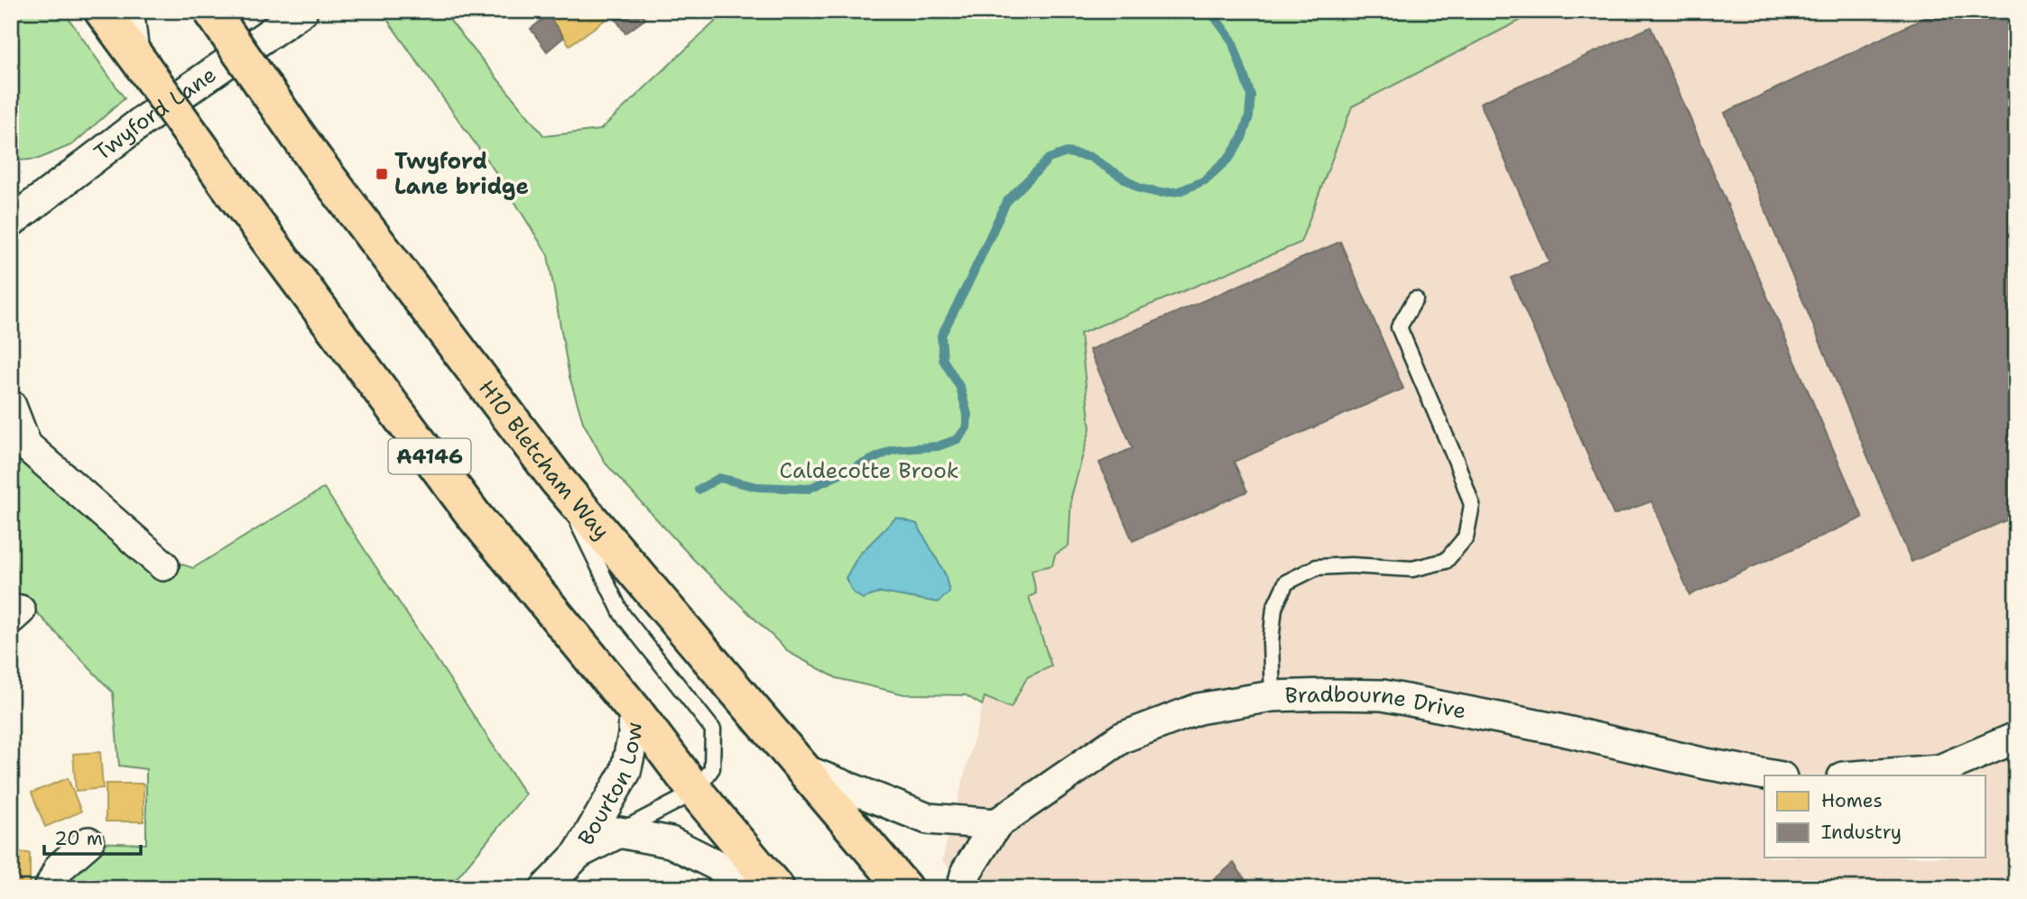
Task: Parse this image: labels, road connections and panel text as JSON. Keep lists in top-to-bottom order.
{
  "streets": {
    "highway": ["A4146", "H10 Bletcham Way"],
    "street": ["Twyford Lane", "Bradbourne Drive", "Bourton Low"]
  },
  "crossings": [
    ["A4146", "Bourton Low"]
  ],
  "parks": ["Caldecotte Brook"],
  "places": {
    "transit": ["Twyford Lane bridge"]
  },
  "legend": ["Homes", "Industry"],
  "scale_bar": "20 m"
}
